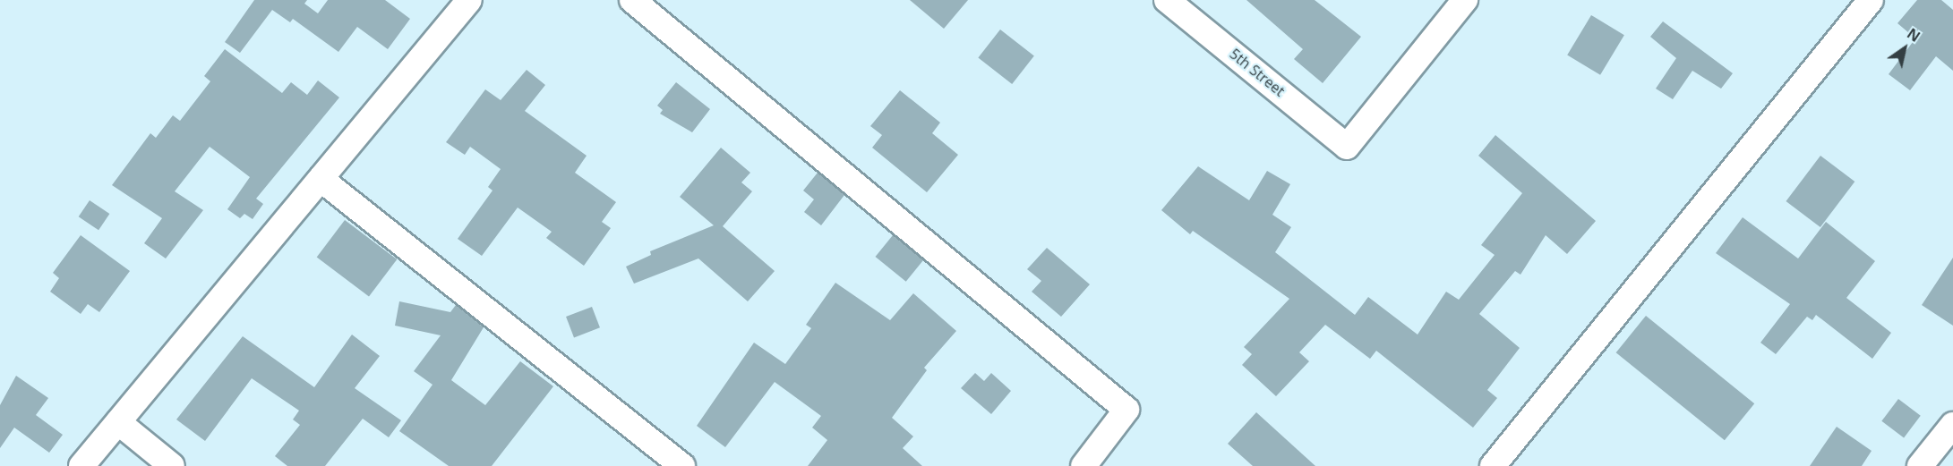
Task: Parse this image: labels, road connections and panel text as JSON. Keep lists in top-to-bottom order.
{
  "streets": {
    "street": ["5th Street"]
  },
  "north": "top right"
}
